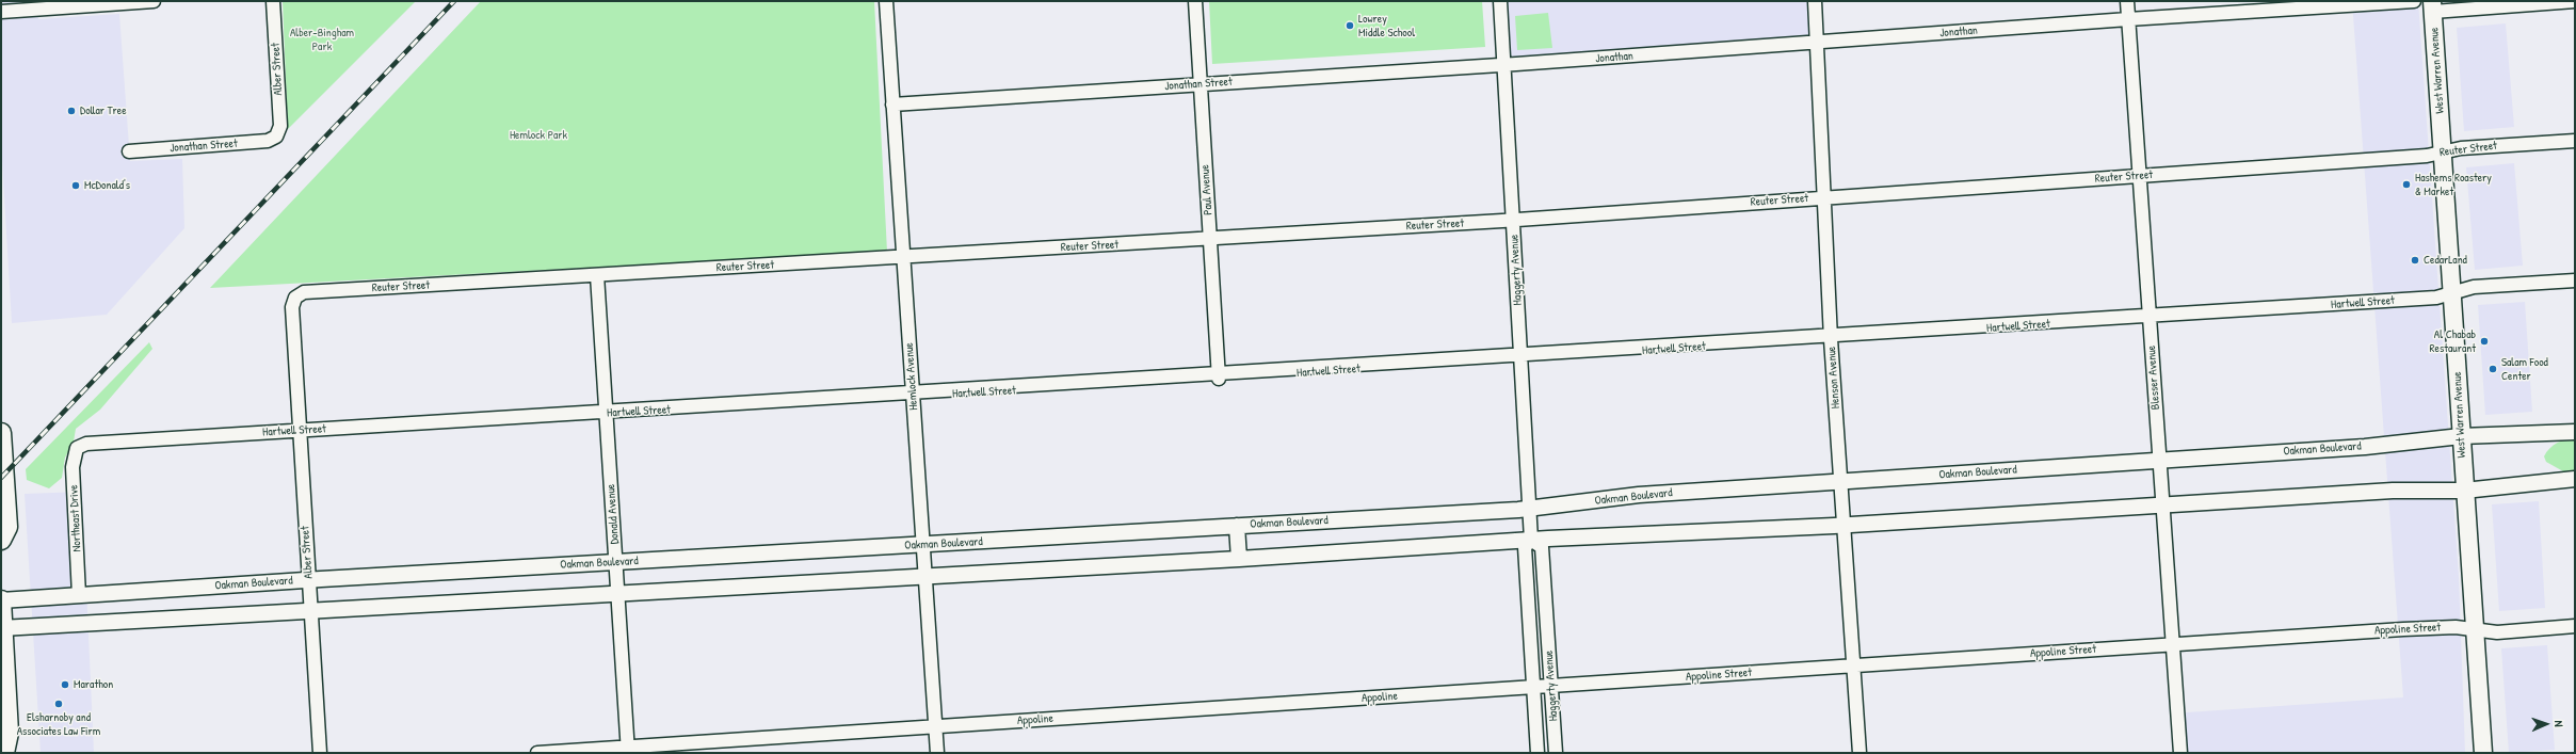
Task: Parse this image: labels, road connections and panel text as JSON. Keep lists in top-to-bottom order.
{
  "streets": {
    "main road": ["West Warren Avenue"],
    "street": [
      "Jonathan",
      "Alber Street",
      "Jonathan Street",
      "Reuter Street",
      "Paul Avenue",
      "Haggerty Avenue",
      "Hartwell Street",
      "Hemlock Avenue",
      "Henson Avenue",
      "Blesser Avenue",
      "Oakman Boulevard",
      "Donald Avenue",
      "Northeast Drive",
      "Appoline Street",
      "Appoline"
    ]
  },
  "crossings": [
    ["Jonathan", "Jonathan Street"],
    ["Jonathan", "Haggerty Avenue"],
    ["Jonathan", "Henson Avenue"],
    ["Jonathan", "Blesser Avenue"],
    ["Alber Street", "Jonathan Street"],
    ["Alber Street", "Reuter Street"],
    ["Alber Street", "Hartwell Street"],
    ["Alber Street", "Oakman Boulevard"],
    ["West Warren Avenue", "Reuter Street"],
    ["West Warren Avenue", "Hartwell Street"],
    ["West Warren Avenue", "Oakman Boulevard"],
    ["West Warren Avenue", "Appoline Street"],
    ["Jonathan Street", "Paul Avenue"],
    ["Jonathan Street", "Haggerty Avenue"],
    ["Jonathan Street", "Hemlock Avenue"],
    ["Reuter Street", "Paul Avenue"],
    ["Reuter Street", "Haggerty Avenue"],
    ["Reuter Street", "Hemlock Avenue"],
    ["Reuter Street", "Henson Avenue"],
    ["Reuter Street", "Blesser Avenue"],
    ["Reuter Street", "Donald Avenue"],
    ["Paul Avenue", "Hartwell Street"],
    ["Haggerty Avenue", "Hartwell Street"],
    ["Haggerty Avenue", "Oakman Boulevard"],
    ["Haggerty Avenue", "Appoline Street"],
    ["Haggerty Avenue", "Appoline"],
    ["Hartwell Street", "Hemlock Avenue"],
    ["Hartwell Street", "Henson Avenue"],
    ["Hartwell Street", "Blesser Avenue"],
    ["Hartwell Street", "Donald Avenue"],
    ["Hartwell Street", "Northeast Drive"],
    ["Hemlock Avenue", "Oakman Boulevard"],
    ["Hemlock Avenue", "Appoline"],
    ["Henson Avenue", "Oakman Boulevard"],
    ["Henson Avenue", "Appoline Street"],
    ["Blesser Avenue", "Oakman Boulevard"],
    ["Blesser Avenue", "Appoline Street"],
    ["Oakman Boulevard", "Donald Avenue"],
    ["Oakman Boulevard", "Northeast Drive"],
    ["Donald Avenue", "Appoline"],
    ["Appoline Street", "Appoline"]
  ],
  "parks": ["Alber-Bingham Park", "Hemlock Park"],
  "places": [
    "Lowrey Middle School",
    "Dollar Tree",
    "Hashems Roastery & Market",
    "McDonald's",
    "CedarLand",
    "Al Chabab Restaurant",
    "Salam Food Center",
    "Marathon",
    "Elsharnoby and Associates Law Firm"
  ],
  "north": "right"
}
